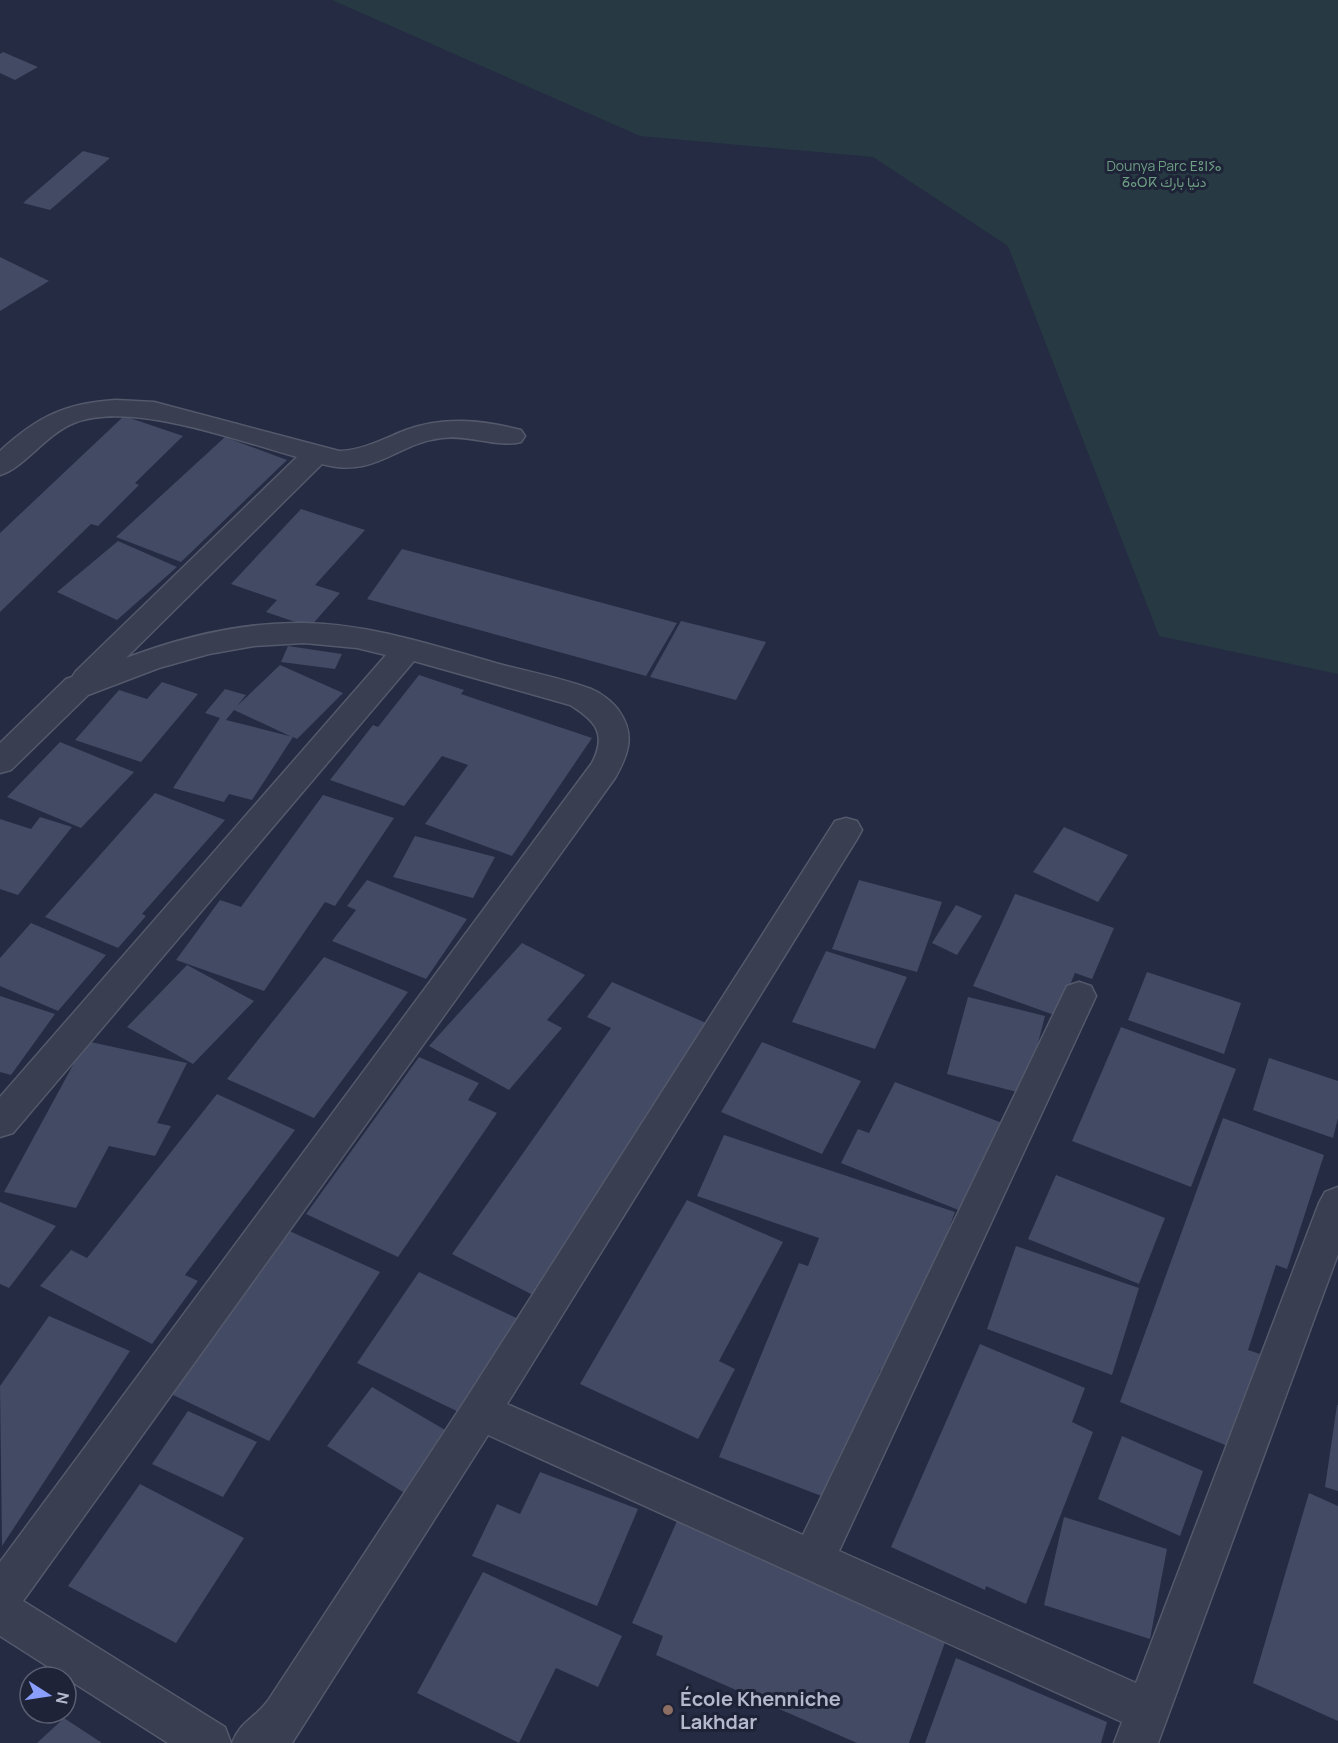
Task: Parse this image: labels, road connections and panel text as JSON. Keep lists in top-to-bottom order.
{
  "parks": ["Dounya Parc ⴹⵓⵏⵢⴰ ⵒⴰⵔⴽ دنيا بارك"],
  "places": ["École Khenniche Lakhdar"],
  "north": "right"
}
